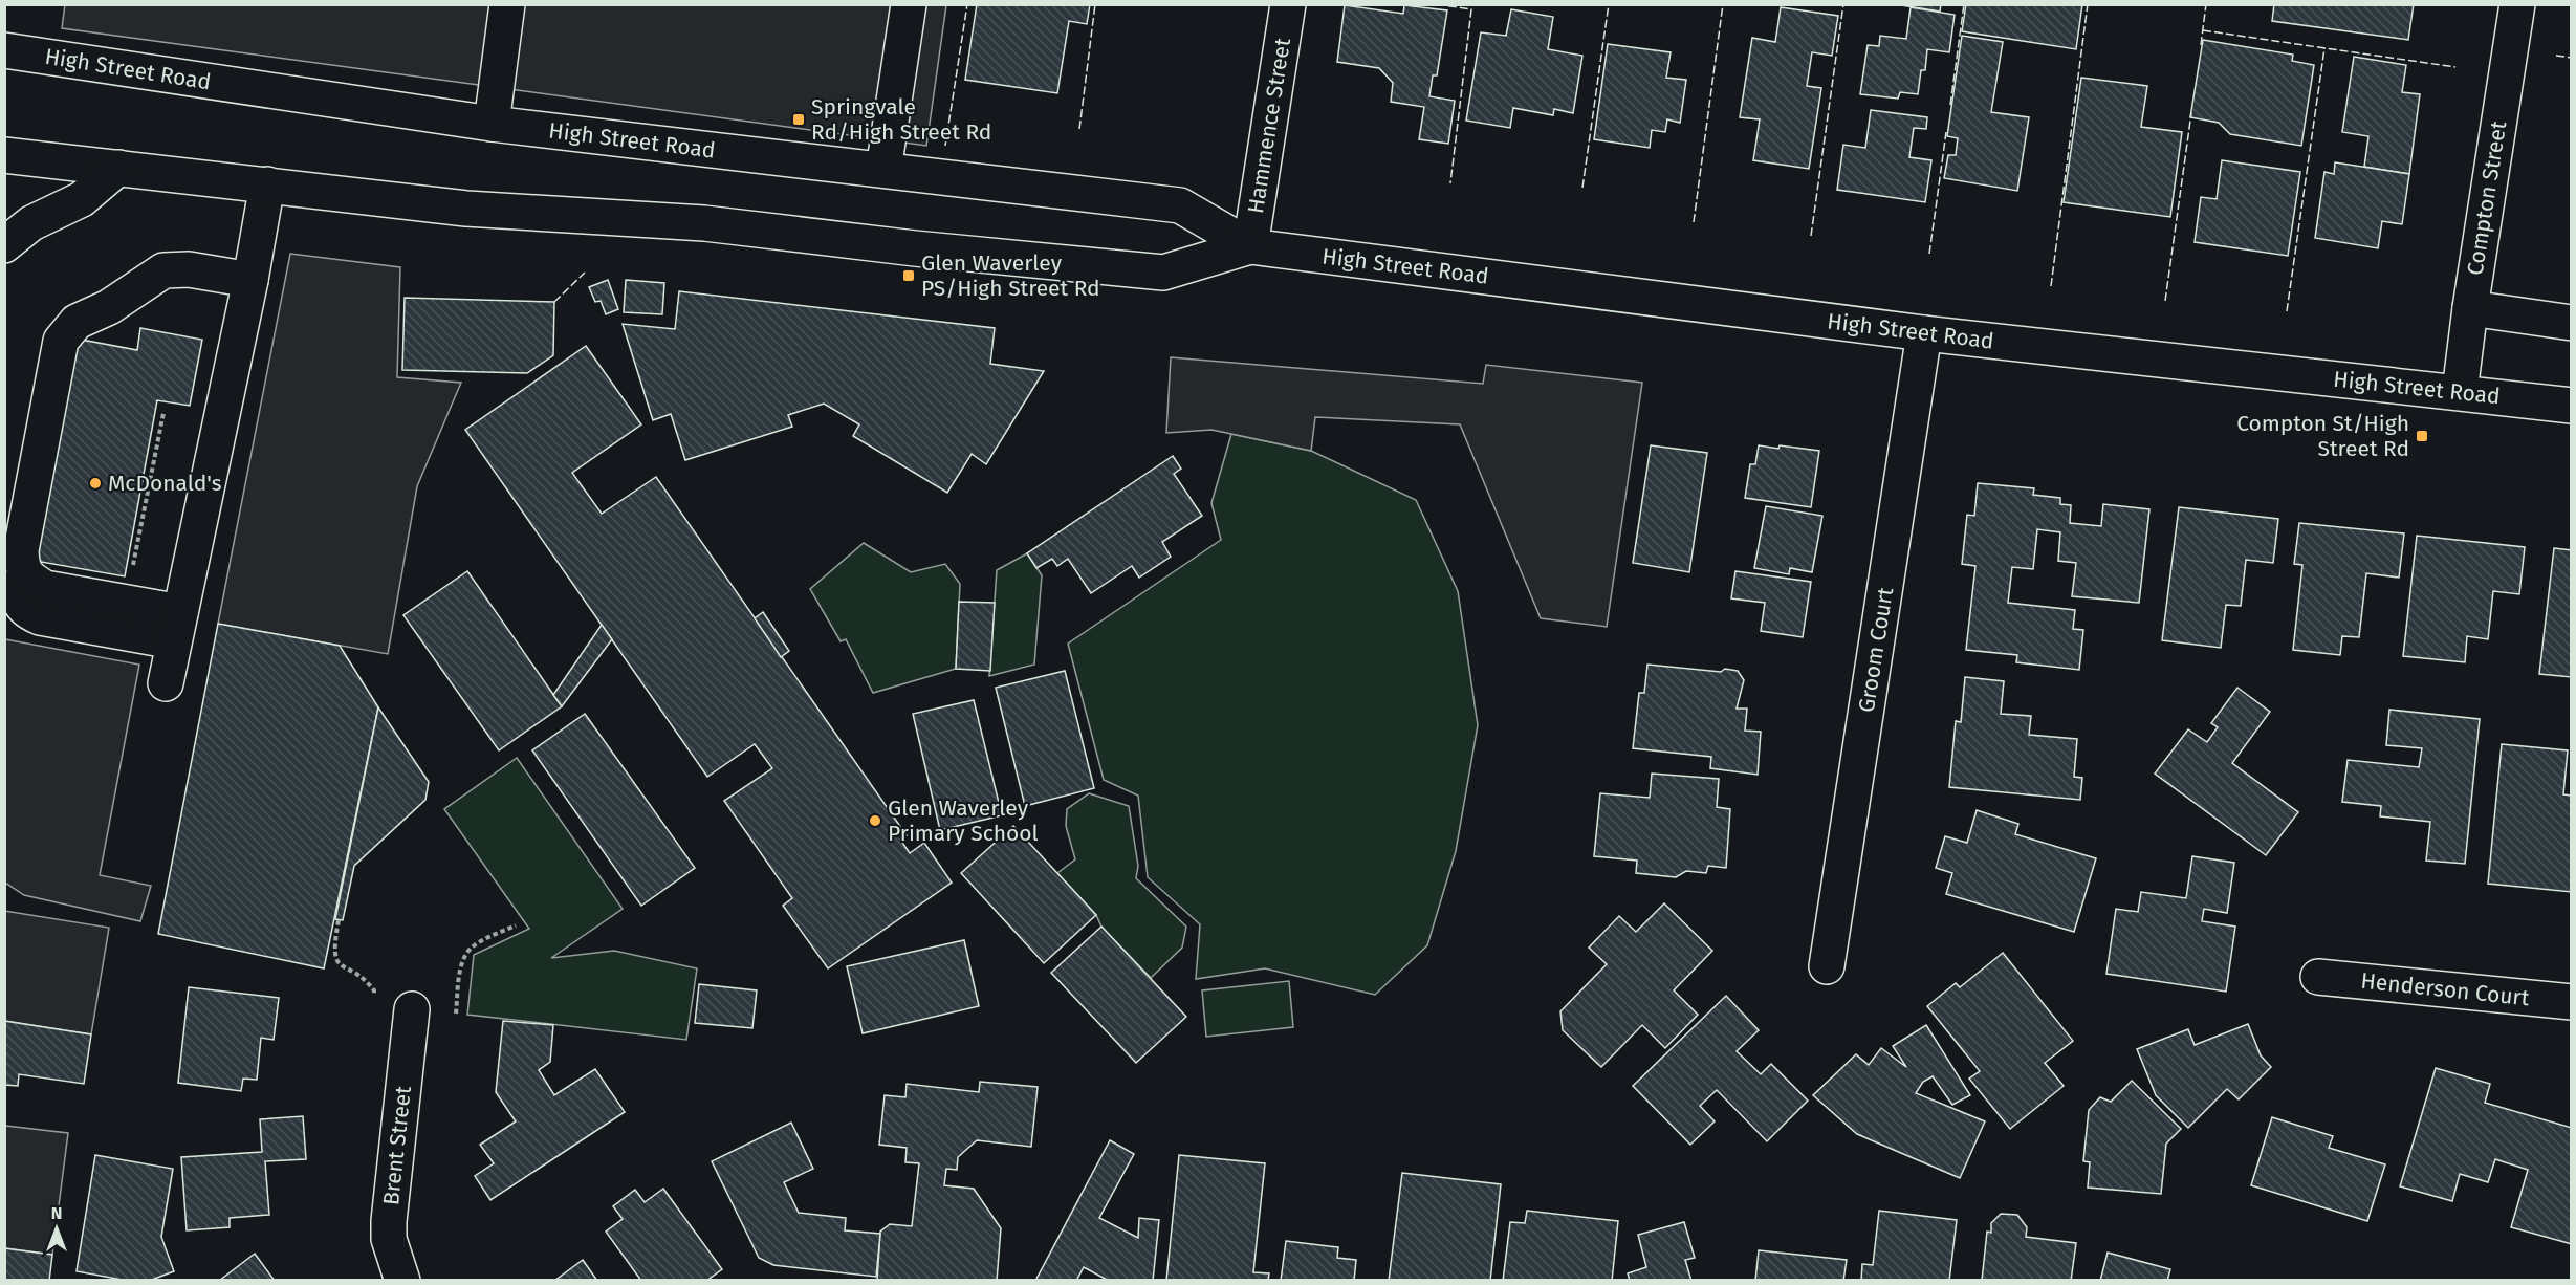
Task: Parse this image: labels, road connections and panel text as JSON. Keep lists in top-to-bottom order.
{
  "streets": {
    "main road": [
      "High Street Road",
      "Hammence Street",
      "Compton Street",
      "Groom Court",
      "Henderson Court",
      "Brent Street"
    ]
  },
  "crossings": [
    ["High Street Road", "Hammence Street"],
    ["High Street Road", "Compton Street"],
    ["High Street Road", "Groom Court"]
  ],
  "places": {
    "transit": ["Springvale Rd/High Street Rd", "Glen Waverley PS/High Street Rd", "Compton St/High Street Rd"],
    "other": ["McDonald's", "Glen Waverley Primary School"]
  },
  "north": "top"
}
